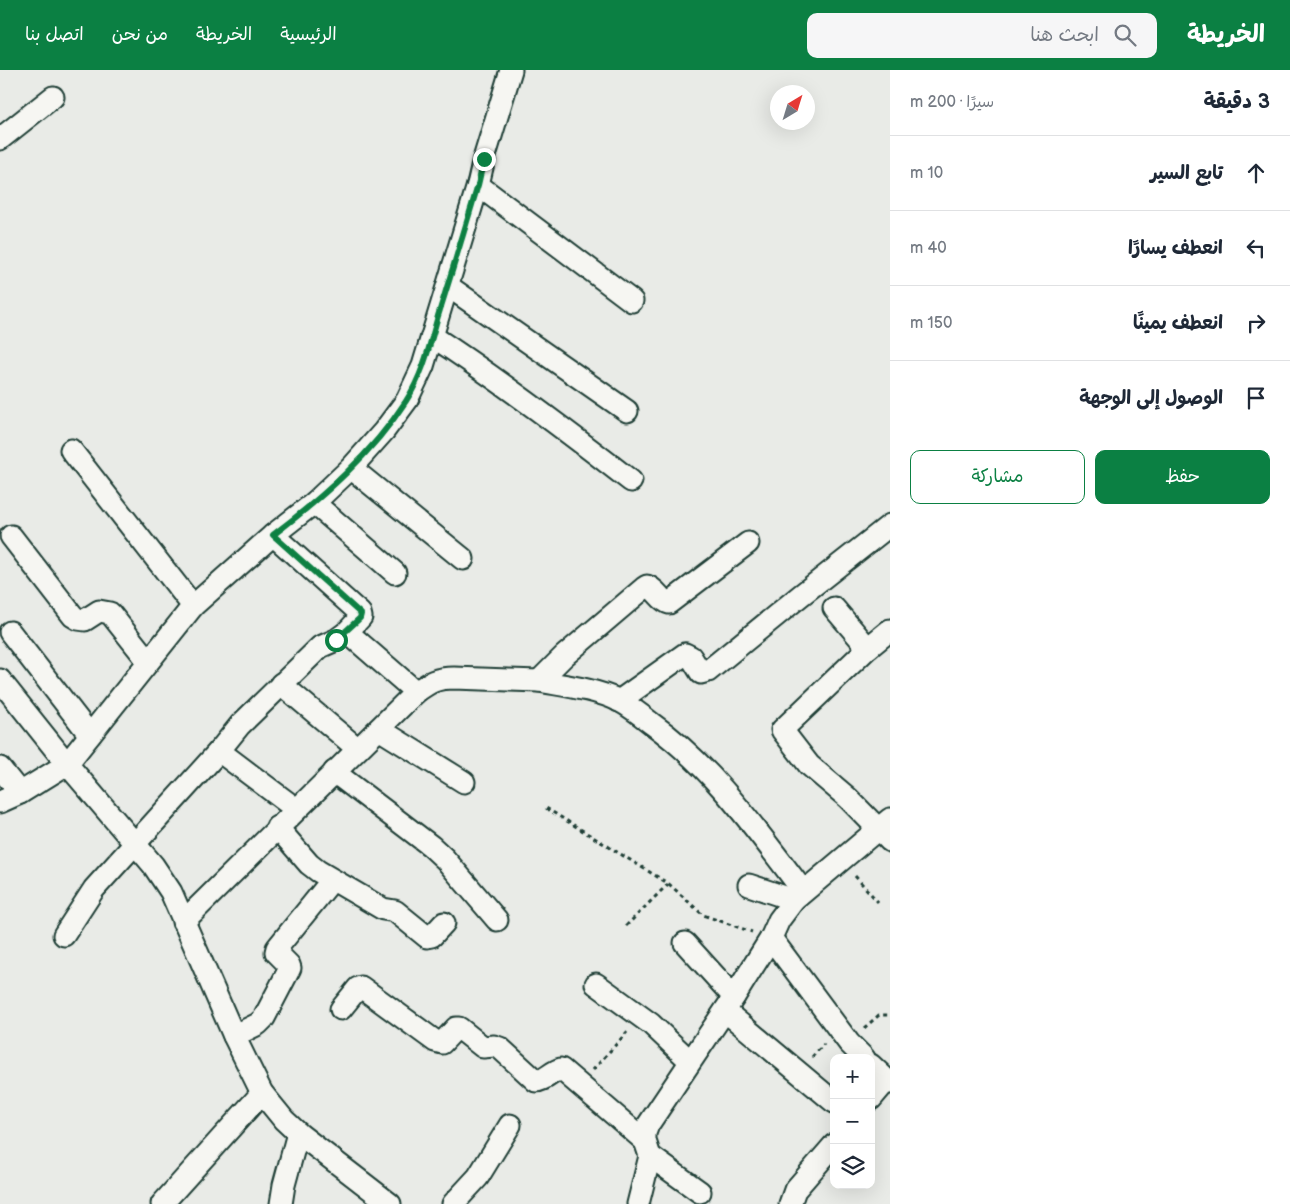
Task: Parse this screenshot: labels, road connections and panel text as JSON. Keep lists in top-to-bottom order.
{
  "north": "top right",
  "page": {
    "header": "الخريطة",
    "search": "ابحث هنا",
    "nav": [
      "الرئيسية",
      "الخريطة",
      "من نحن",
      "اتصل بنا"
    ],
    "heading": ["3 دقيقة", "سيرًا · 200 m"],
    "list": [
      ["تابع السير", "10 m"],
      ["انعطف يسارًا", "40 m"],
      ["انعطف يمينًا", "150 m"],
      "الوصول إلى الوجهة"
    ],
    "buttons": ["حفظ", "مشاركة"],
    "map_buttons": ["+", "−"]
  }
}
